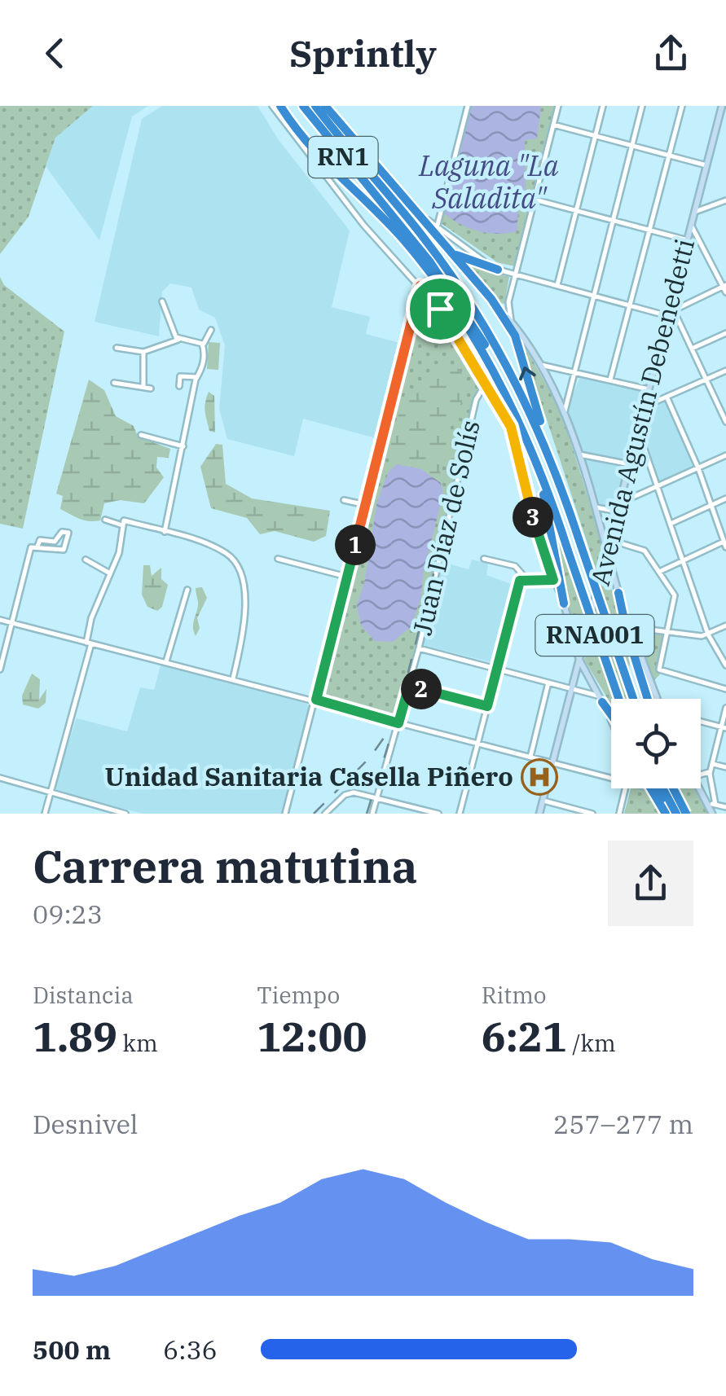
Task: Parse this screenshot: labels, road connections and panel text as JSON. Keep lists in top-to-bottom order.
{
  "streets": {
    "highway": ["RN1", "RNA001"],
    "main road": ["Avenida Agustín Debenedetti"],
    "street": ["Juan Díaz de Solís"]
  },
  "crossings": [
    ["RN1", "RNA001"],
    ["Avenida Agustín Debenedetti", "RNA001"]
  ],
  "water": ["Laguna \"La Saladita\""],
  "places": {
    "hospital": ["Unidad Sanitaria Casella Piñero"]
  },
  "page": {
    "header": "Sprintly",
    "pins": ["3", "1", "2"],
    "heading": ["Carrera matutina", "09:23"],
    "stats": [
      ["Distancia", "1.89 km"],
      ["Tiempo", "12:00"],
      ["Ritmo", "6:21 /km"]
    ],
    "chart": ["Desnivel", "257–277 m"],
    "list": [
      {
        "name": "500 m",
        "note": "6:36"
      }
    ]
  }
}
